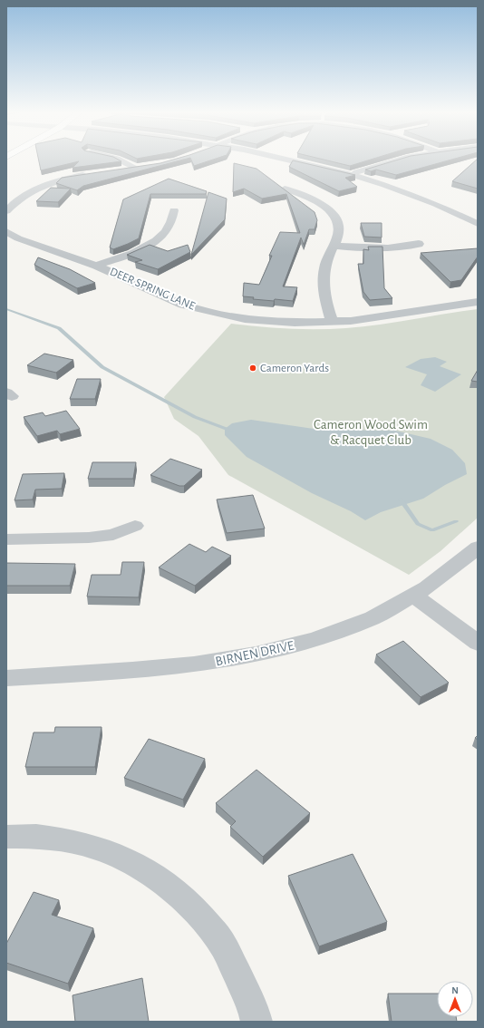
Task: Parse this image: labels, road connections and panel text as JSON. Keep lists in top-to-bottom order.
{
  "streets": {
    "street": ["DEER SPRING LANE", "BIRNEN DRIVE"]
  },
  "parks": ["Cameron Wood Swim & Racquet Club"],
  "places": ["Cameron Yards"],
  "north": "top"
}
